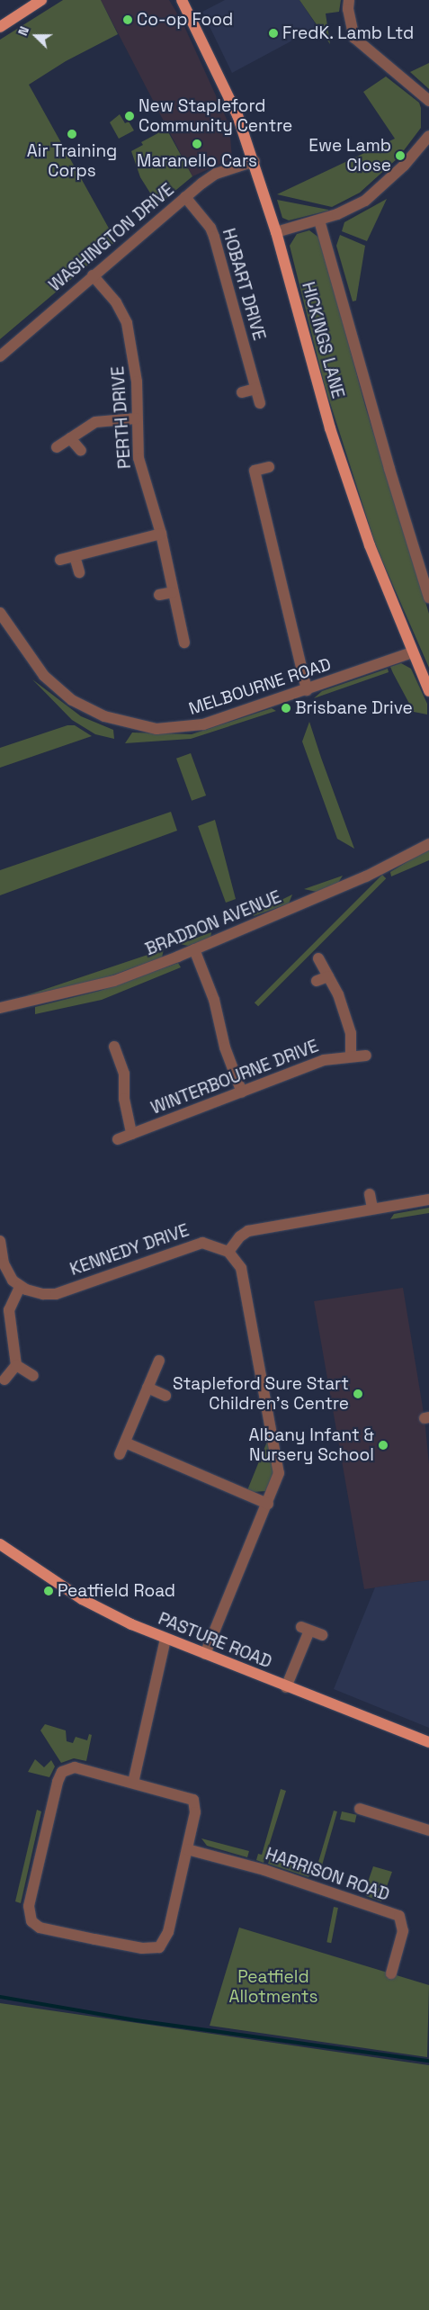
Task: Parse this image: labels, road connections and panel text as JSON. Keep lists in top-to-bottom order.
{
  "streets": {
    "main road": ["HICKINGS LANE", "PASTURE ROAD"],
    "street": [
      "WASHINGTON DRIVE",
      "HOBART DRIVE",
      "PERTH DRIVE",
      "MELBOURNE ROAD",
      "BRADDON AVENUE",
      "WINTERBOURNE DRIVE",
      "KENNEDY DRIVE",
      "HARRISON ROAD"
    ]
  },
  "crossings": [
    ["WASHINGTON DRIVE", "HOBART DRIVE"],
    ["WASHINGTON DRIVE", "HICKINGS LANE"],
    ["WASHINGTON DRIVE", "PERTH DRIVE"],
    ["HICKINGS LANE", "MELBOURNE ROAD"]
  ],
  "parks": ["Peatfield Allotments"],
  "places": [
    "Co-op Food",
    "FredK. Lamb Ltd",
    "New Stapleford Community Centre",
    "Air Training Corps",
    "Maranello Cars",
    "Ewe Lamb Close",
    "Brisbane Drive",
    "Stapleford Sure Start Children's Centre",
    "Albany Infant & Nursery School",
    "Peatfield Road"
  ],
  "north": "left"
}
